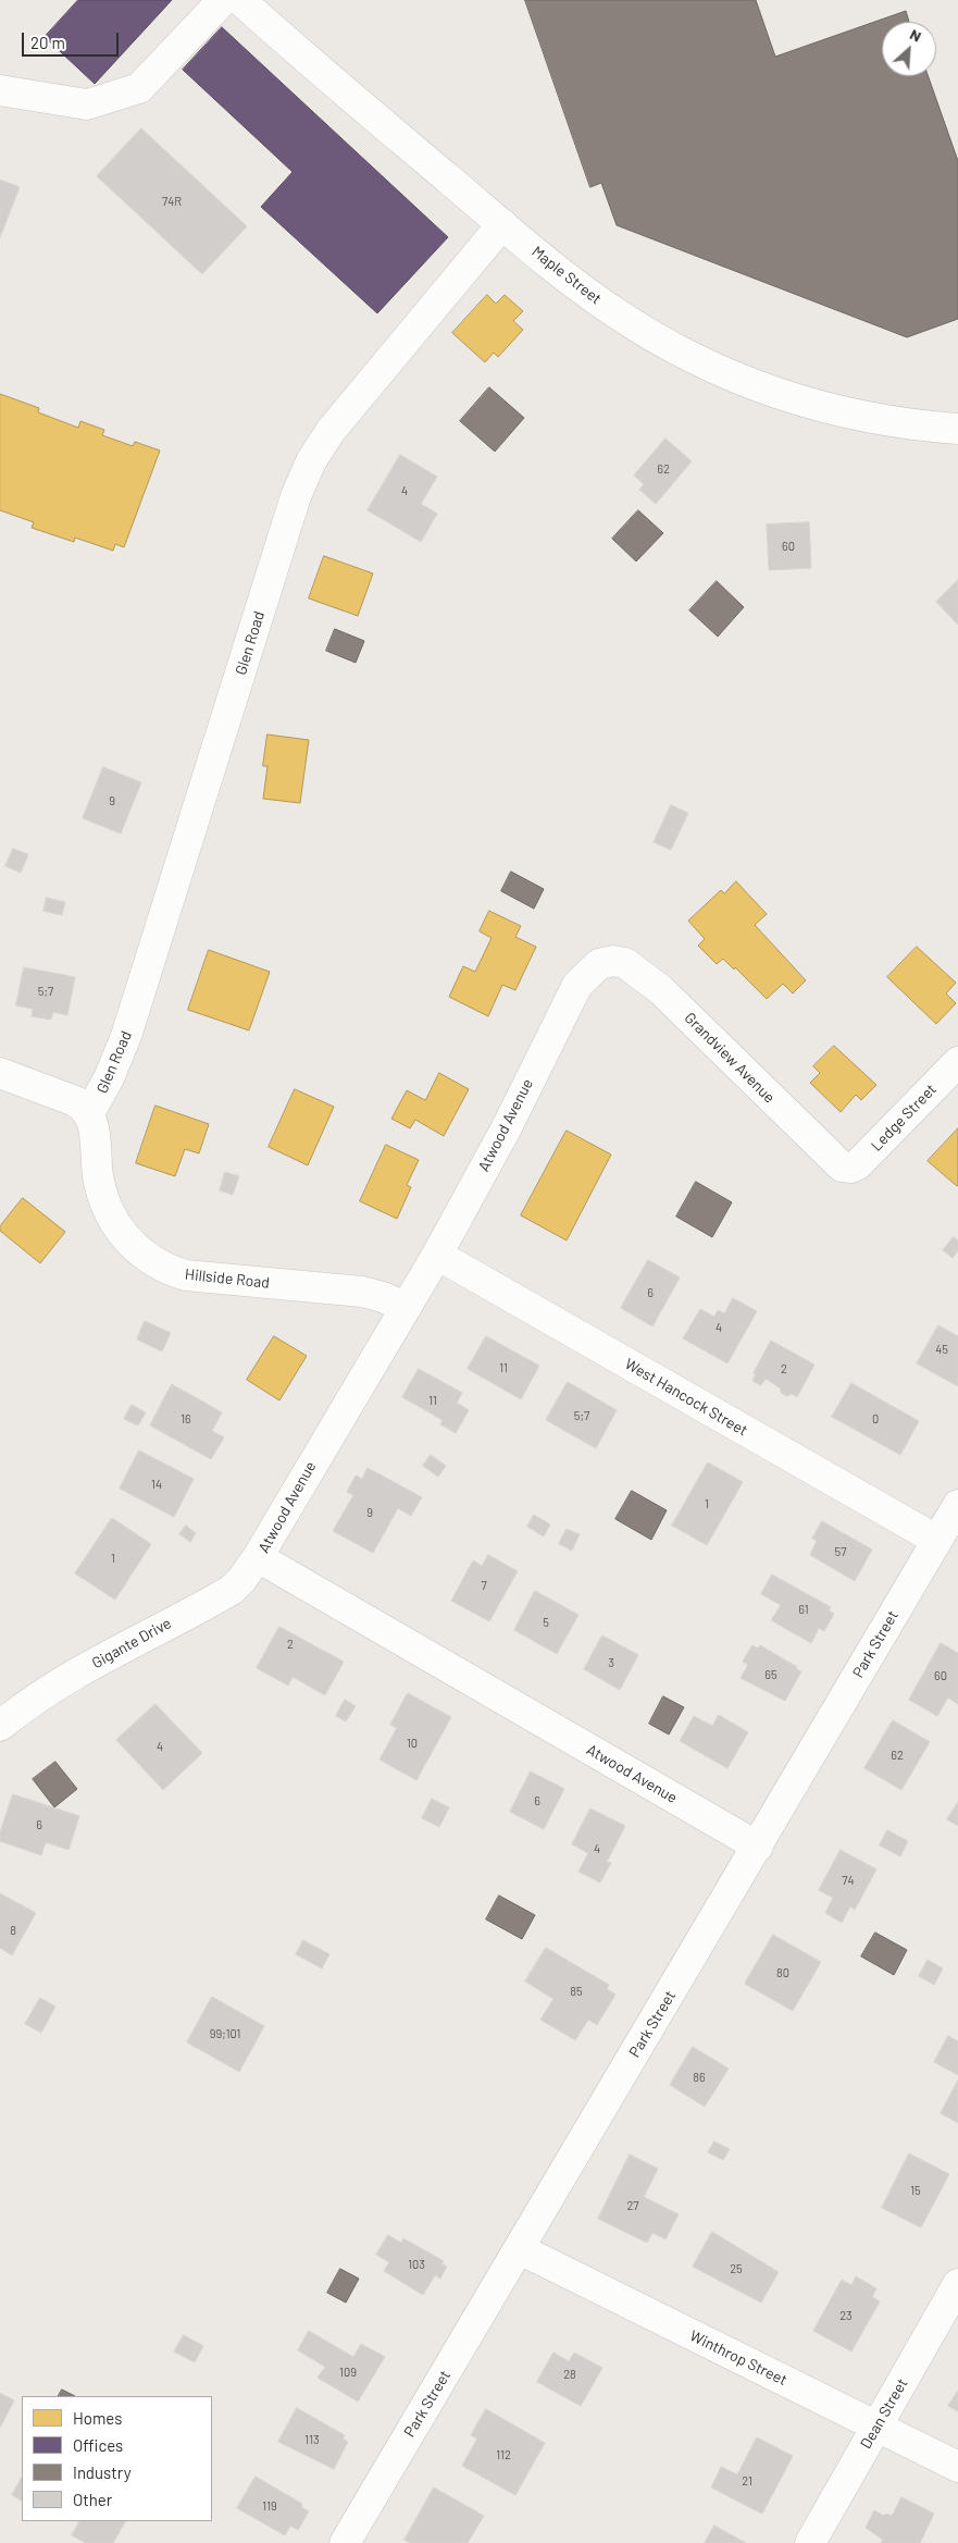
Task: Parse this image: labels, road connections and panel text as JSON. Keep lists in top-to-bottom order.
{
  "streets": {
    "street": [
      "Maple Street",
      "Glen Road",
      "Grandview Avenue",
      "Ledge Street",
      "Atwood Avenue",
      "Hillside Road",
      "West Hancock Street",
      "Gigante Drive",
      "Park Street",
      "Winthrop Street",
      "Dean Street"
    ]
  },
  "crossings": [
    ["Maple Street", "Glen Road"],
    ["Glen Road", "Hillside Road"],
    ["Grandview Avenue", "Ledge Street"],
    ["Grandview Avenue", "Atwood Avenue"],
    ["Atwood Avenue", "Hillside Road"],
    ["Atwood Avenue", "West Hancock Street"],
    ["Atwood Avenue", "Gigante Drive"],
    ["Atwood Avenue", "Park Street"],
    ["West Hancock Street", "Park Street"],
    ["Park Street", "Winthrop Street"],
    ["Winthrop Street", "Dean Street"]
  ],
  "house_numbers": [
    "74R",
    "62",
    "4",
    "60",
    "9",
    "5;7",
    "6",
    "4",
    "45",
    "11",
    "2",
    "11",
    "5;7",
    "16",
    "0",
    "14",
    "1",
    "9",
    "57",
    "1",
    "7",
    "61",
    "5",
    "2",
    "3",
    "65",
    "60",
    "10",
    "4",
    "62",
    "6",
    "6",
    "4",
    "74",
    "8",
    "80",
    "85",
    "99;101",
    "86",
    "15",
    "27",
    "103",
    "25",
    "23",
    "109",
    "28",
    "113",
    "112",
    "21",
    "119"
  ],
  "legend": [
    "Homes",
    "Offices",
    "Industry",
    "Other"
  ],
  "scale_bar": "20 m",
  "north": "top right"
}
